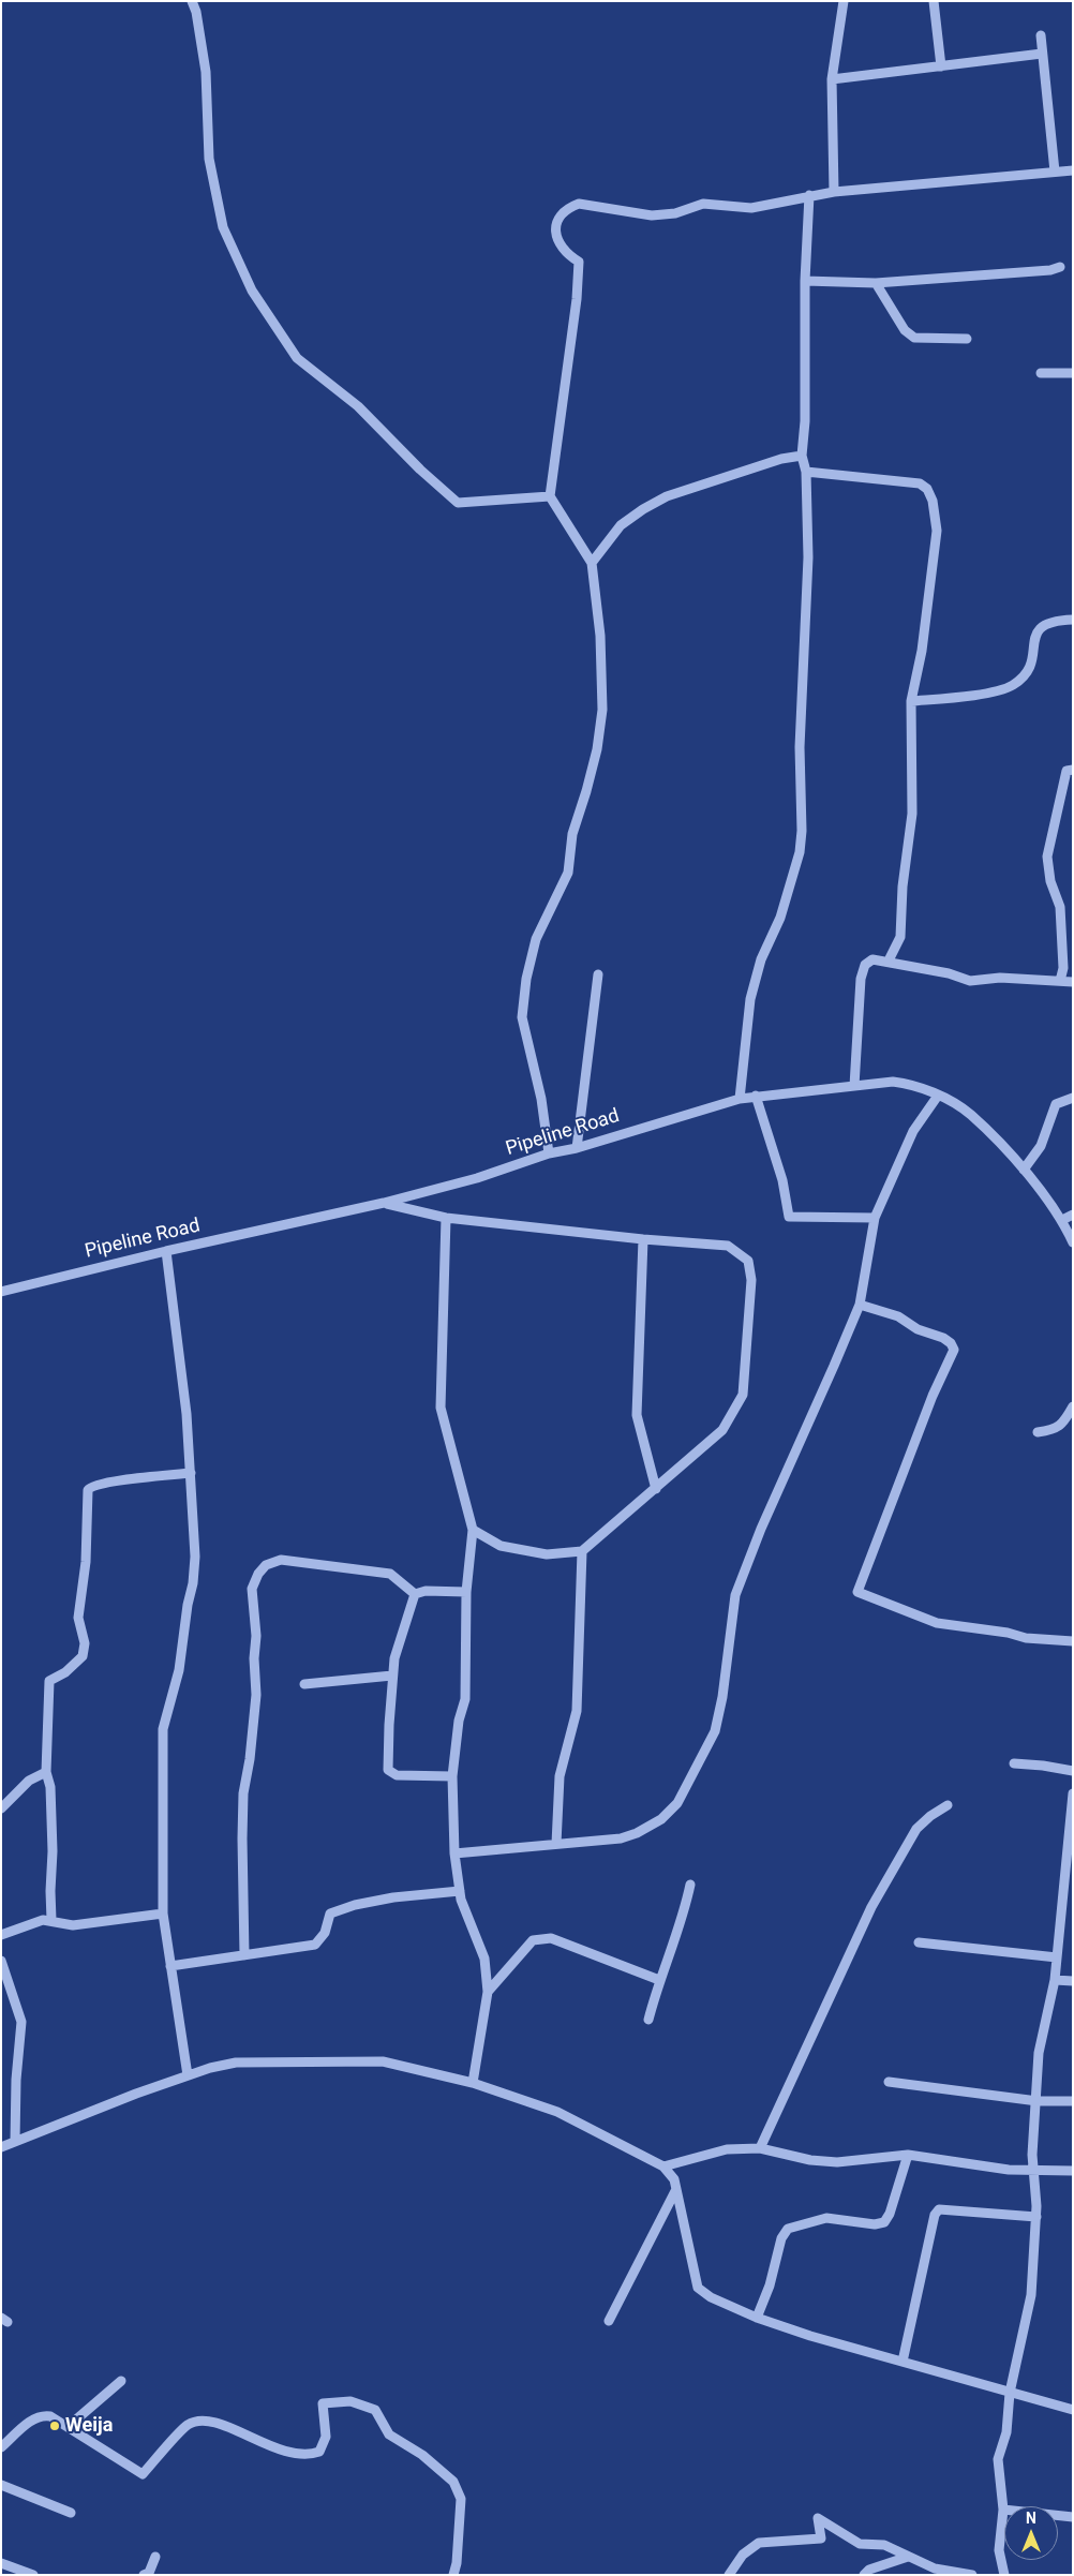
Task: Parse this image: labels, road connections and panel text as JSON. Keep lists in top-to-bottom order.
{
  "streets": {
    "street": ["Pipeline Road"]
  },
  "places": ["Weija"],
  "north": "top"
}
